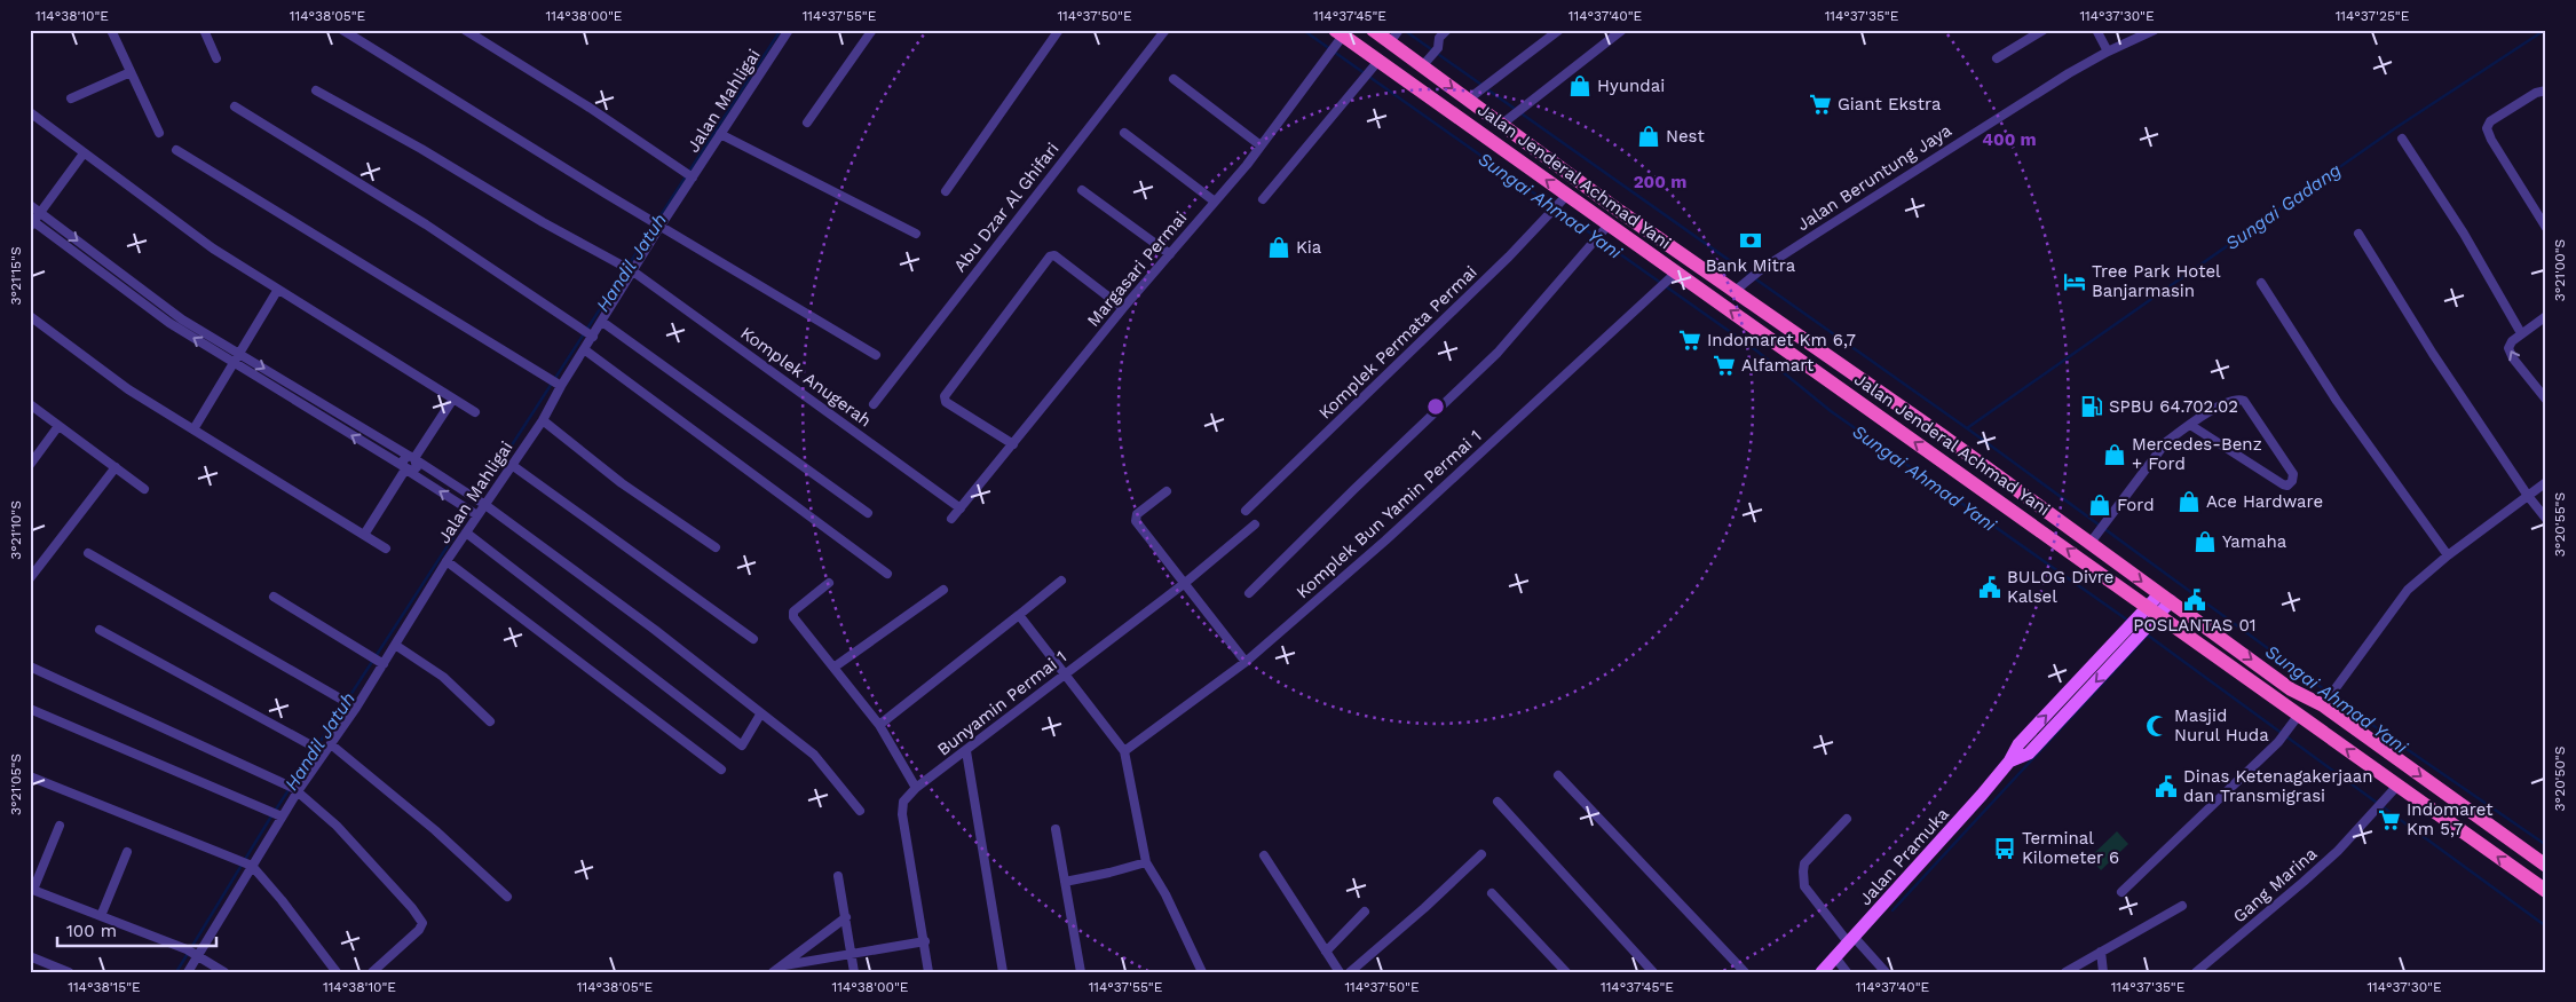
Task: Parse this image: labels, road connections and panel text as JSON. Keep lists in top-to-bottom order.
{
  "streets": {
    "highway": ["Jalan Jenderal Achmad Yani"],
    "main road": ["Jalan Pramuka"],
    "street": [
      "Jalan Mahligai",
      "Jalan Beruntung Jaya",
      "Abu Dzar Al Ghifari",
      "Margasari Permai",
      "Komplek Permata Permai",
      "Komplek Anugerah",
      "Komplek Bun Yamin Permai 1",
      "Bunyamin Permai 1",
      "Gang Marina"
    ]
  },
  "crossings": [
    ["Jalan Mahligai", "Komplek Anugerah"],
    ["Jalan Jenderal Achmad Yani", "Jalan Beruntung Jaya"],
    ["Jalan Jenderal Achmad Yani", "Margasari Permai"],
    ["Jalan Jenderal Achmad Yani", "Komplek Permata Permai"],
    ["Jalan Jenderal Achmad Yani", "Komplek Bun Yamin Permai 1"],
    ["Jalan Jenderal Achmad Yani", "Jalan Pramuka"],
    ["Jalan Jenderal Achmad Yani", "Gang Marina"],
    ["Margasari Permai", "Komplek Anugerah"]
  ],
  "water": ["Sungai Ahmad Yani", "Sungai Gadang", "Handil Jatuh"],
  "places": {
    "shop": [
      "Hyundai",
      "Nest",
      "Kia",
      "Mercedes-Benz + Ford",
      "Ace Hardware",
      "Ford",
      "Yamaha"
    ],
    "supermarket": [
      "Giant Ekstra",
      "Indomaret Km 6,7",
      "Alfamart",
      "Indomaret Km 5,7"
    ],
    "bank": ["Bank Mitra"],
    "hotel": ["Tree Park Hotel Banjarmasin"],
    "fuel station": ["SPBU 64.702.02"],
    "public building": ["BULOG Divre Kalsel", "POSLANTAS 01", "Dinas Ketenagakerjaan dan Transmigrasi"],
    "mosque": ["Masjid Nurul Huda"],
    "bus stop": ["Terminal Kilometer 6"]
  },
  "scale_bar": "100 m",
  "coordinates": [
    "114°38'10\"E",
    "114°38'05\"E",
    "114°38'00\"E",
    "114°37'55\"E",
    "114°37'50\"E",
    "114°37'45\"E",
    "114°37'40\"E",
    "114°37'35\"E",
    "114°37'30\"E",
    "114°37'25\"E",
    "3°21'00\"S",
    "3°21'15\"S",
    "3°20'55\"S",
    "3°21'10\"S",
    "3°20'50\"S",
    "3°21'05\"S",
    "114°38'15\"E"
  ],
  "rings": ["400 m", "200 m"]
}
